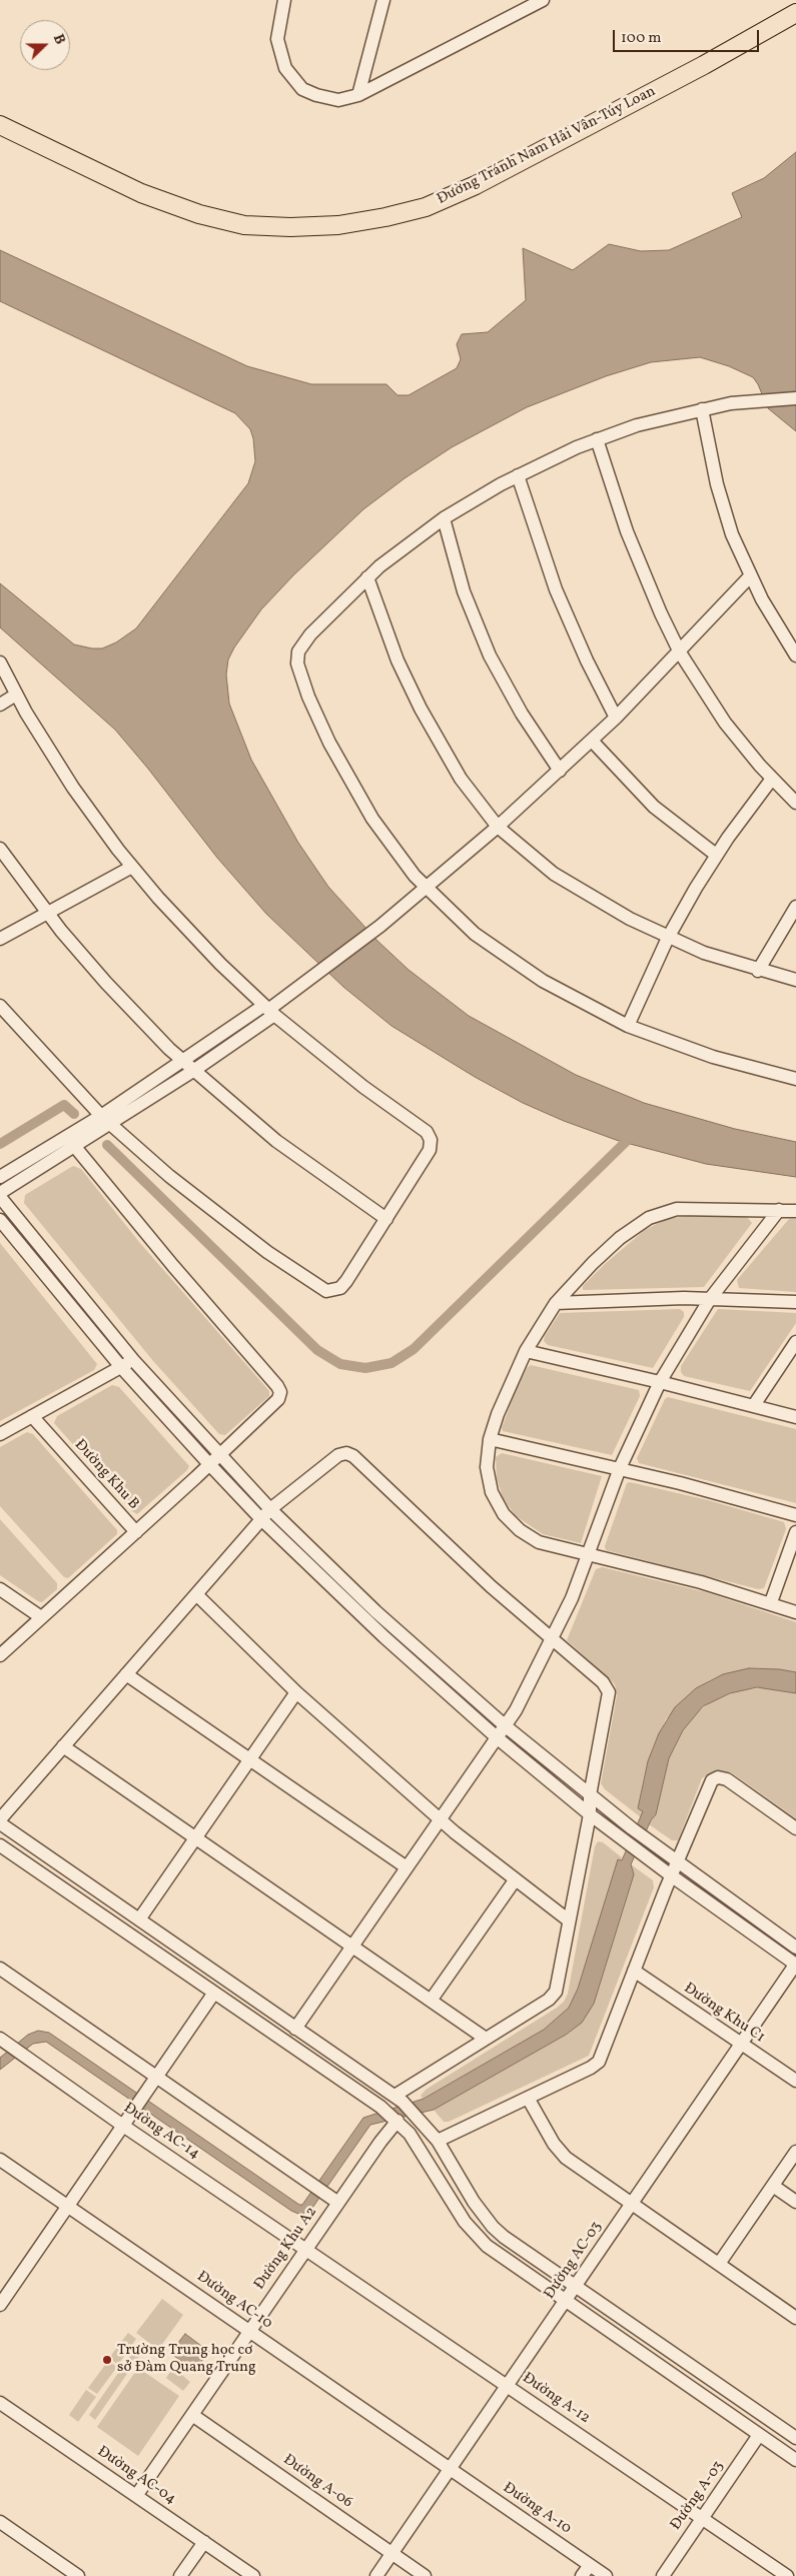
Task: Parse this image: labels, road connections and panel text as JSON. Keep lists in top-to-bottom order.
{
  "streets": {
    "highway": ["Đường Tránh Nam Hải Vân-Túy Loan"],
    "street": [
      "Đường Khu B",
      "Đường Khu C1",
      "Đường AC-14",
      "Đường Khu A2",
      "Đường AC-03",
      "Đường AC-10",
      "Đường A-12",
      "Đường AC-04",
      "Đường A-06",
      "Đường A-03",
      "Đường A-10"
    ]
  },
  "crossings": [
    ["Đường Khu C1", "Đường AC-03"],
    ["Đường AC-14", "Đường Khu A2"],
    ["Đường AC-14", "Đường A-12"],
    ["Đường Khu A2", "Đường AC-10"],
    ["Đường Khu A2", "Đường A-12"],
    ["Đường Khu A2", "Đường AC-04"],
    ["Đường Khu A2", "Đường A-06"],
    ["Đường AC-03", "Đường AC-10"],
    ["Đường AC-03", "Đường A-12"],
    ["Đường AC-03", "Đường A-06"],
    ["Đường AC-03", "Đường A-10"],
    ["Đường AC-10", "Đường A-10"],
    ["Đường A-12", "Đường A-03"]
  ],
  "places": ["Trường Trung học cơ sở Đàm Quang Trung"],
  "scale_bar": "100 m",
  "north": "right"
}
